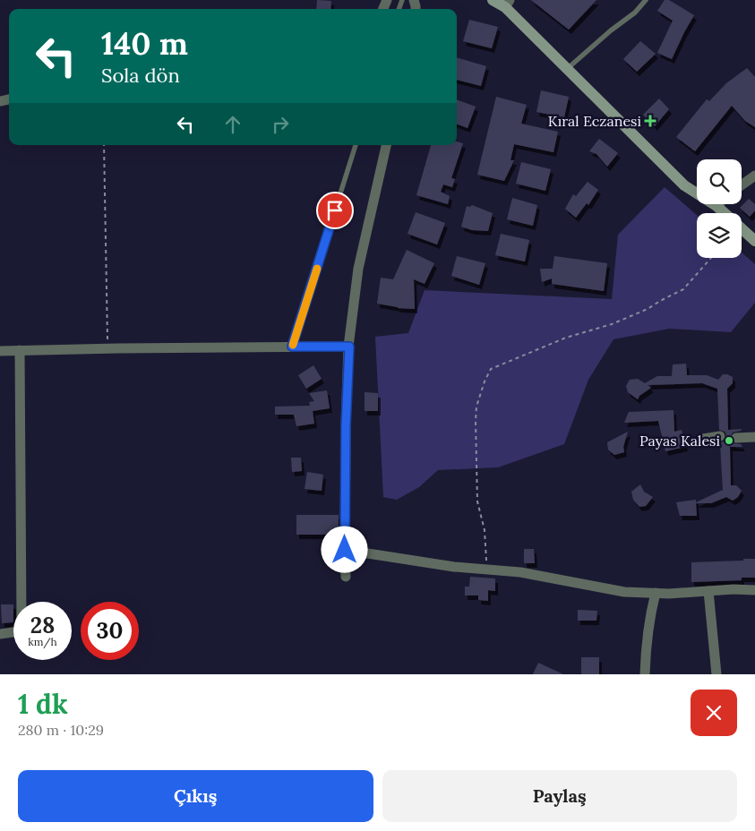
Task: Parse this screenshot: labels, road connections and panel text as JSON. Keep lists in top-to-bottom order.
{
  "places": {
    "health": ["Kıral Eczanesi"],
    "other": ["Payas Kalesi"]
  },
  "page": {
    "turn": ["140 m", "Sola dön"],
    "speed": "28 km/h",
    "limit": "30",
    "heading": ["1 dk", "280 m · 10:29"],
    "buttons": ["Çıkış", "Paylaş"]
  }
}
